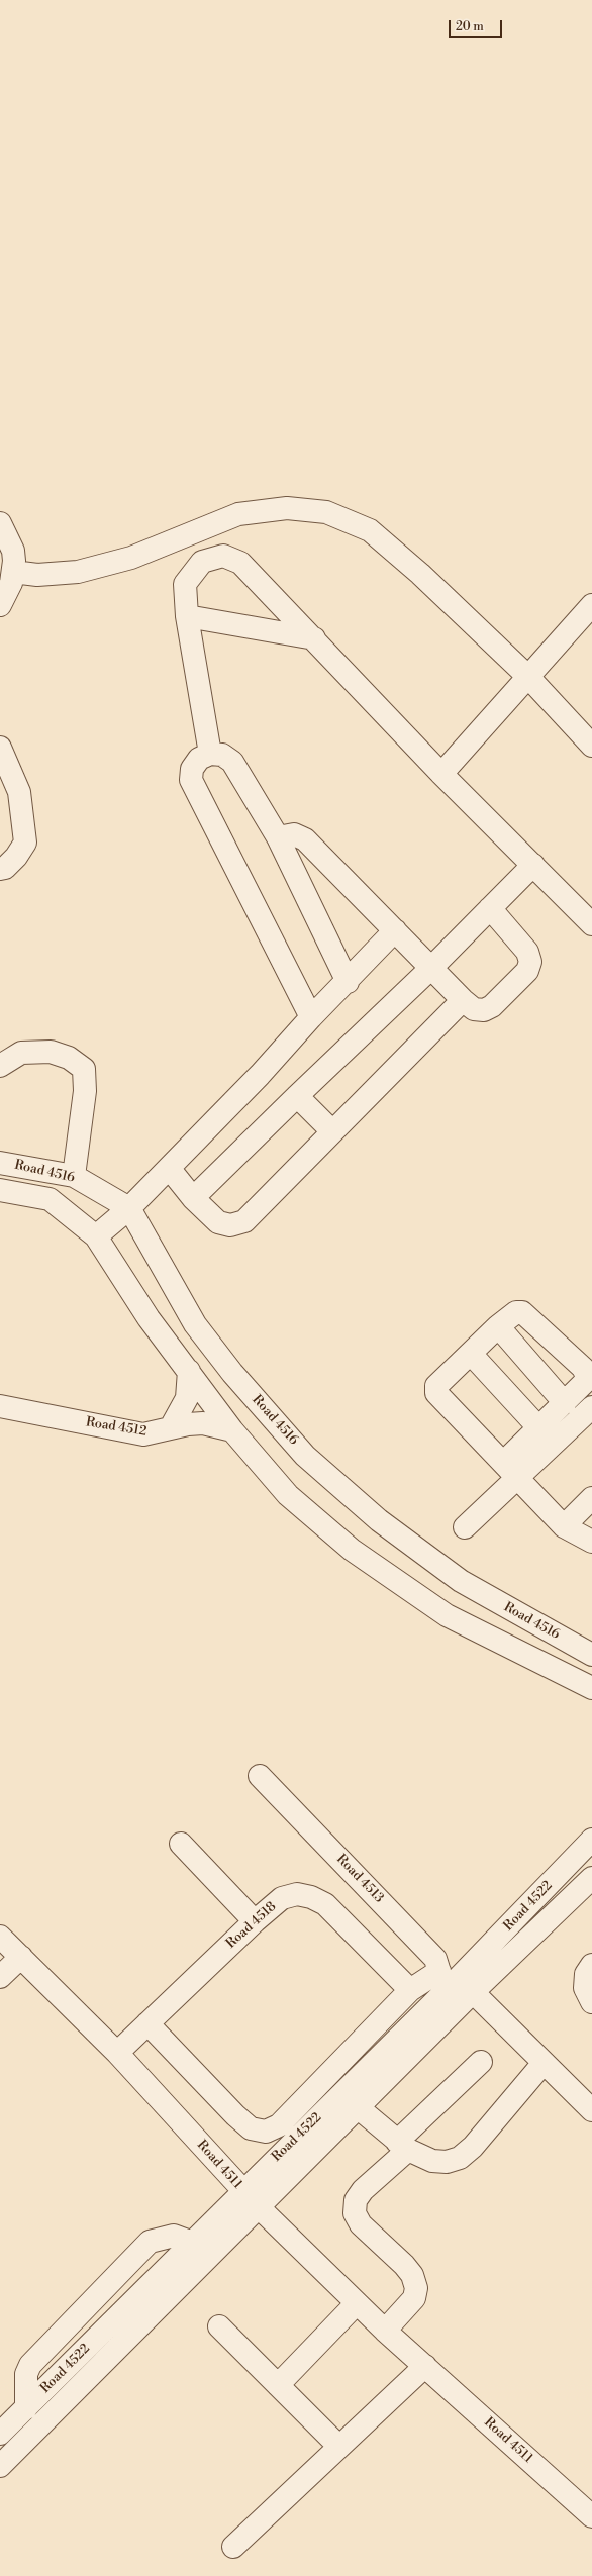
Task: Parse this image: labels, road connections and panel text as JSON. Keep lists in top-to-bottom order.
{
  "streets": {
    "street": [
      "Road 4516",
      "Road 4512",
      "Road 4513",
      "Road 4522",
      "Road 4518",
      "Road 4511"
    ]
  },
  "crossings": [
    ["Road 4516", "Road 4512"],
    ["Road 4513", "Road 4522"],
    ["Road 4522", "Road 4511"],
    ["Road 4518", "Road 4511"]
  ],
  "scale_bar": "20 m"
}
